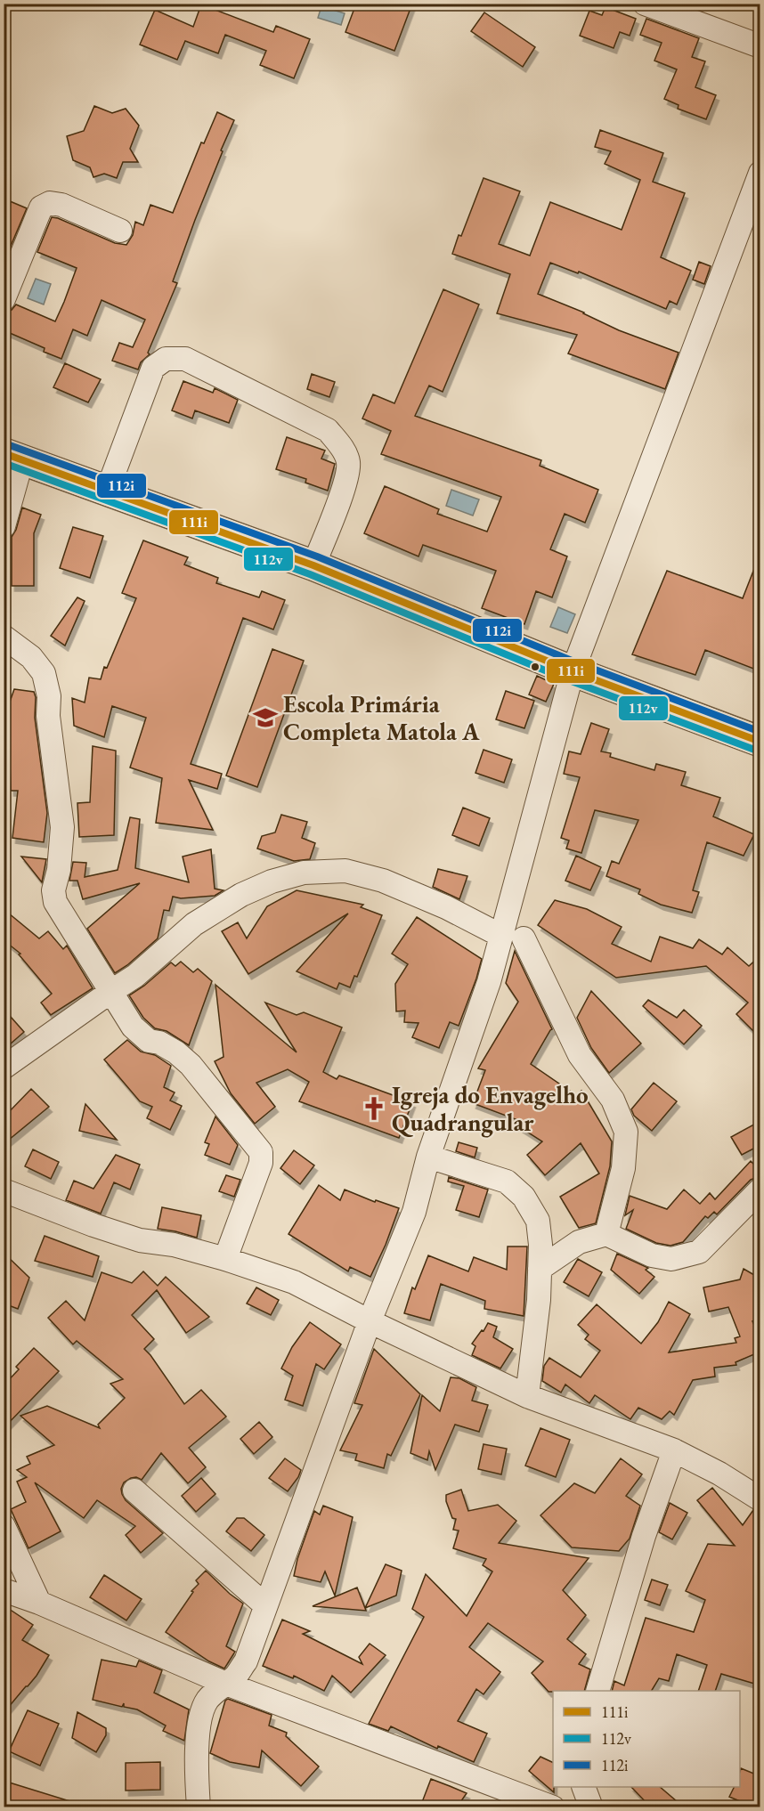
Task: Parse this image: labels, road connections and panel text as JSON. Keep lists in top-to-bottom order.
{
  "places": {
    "school or university": ["Escola Primária Completa Matola A"],
    "church": ["Igreja do Envagelho Quadrangular"]
  },
  "lines": ["transit line 112i", "transit line 111i", "transit line 112v"],
  "legend": ["111i", "112v", "112i"]
}
